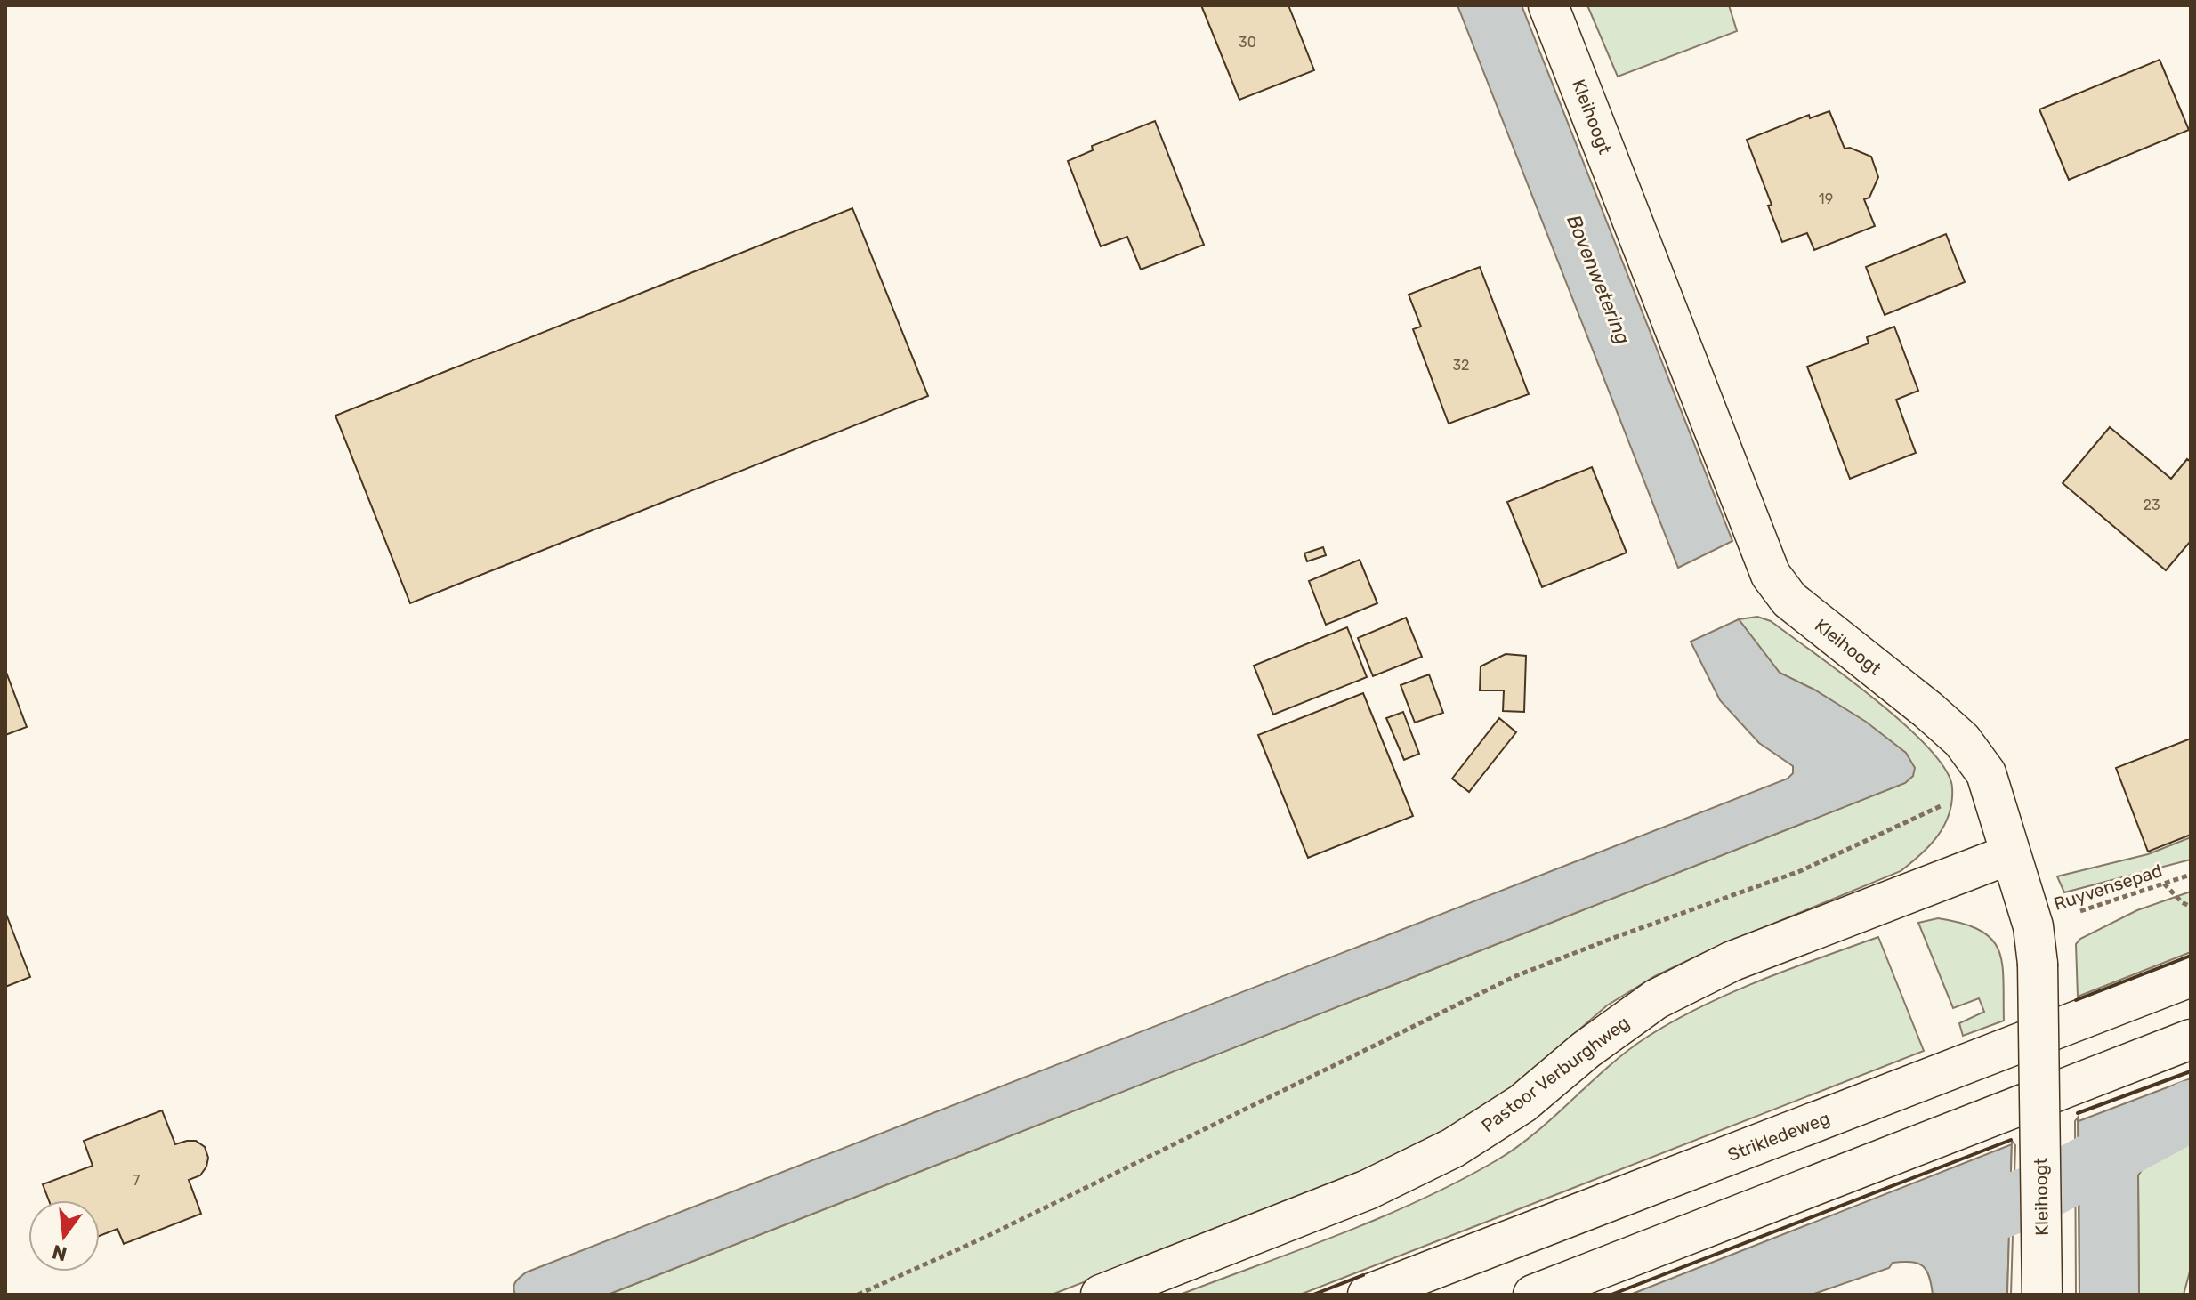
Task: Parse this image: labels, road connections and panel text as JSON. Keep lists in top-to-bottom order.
{
  "streets": {
    "street": ["Kleihoogt", "Pastoor Verburghweg", "Strikledeweg"],
    "path": ["Ruyvensepad"]
  },
  "crossings": [
    ["Kleihoogt", "Ruyvensepad"],
    ["Kleihoogt", "Pastoor Verburghweg"]
  ],
  "water": ["Bovenwetering"],
  "house_numbers": [
    "30",
    "19",
    "32",
    "23",
    "7"
  ],
  "north": "bottom"
}
